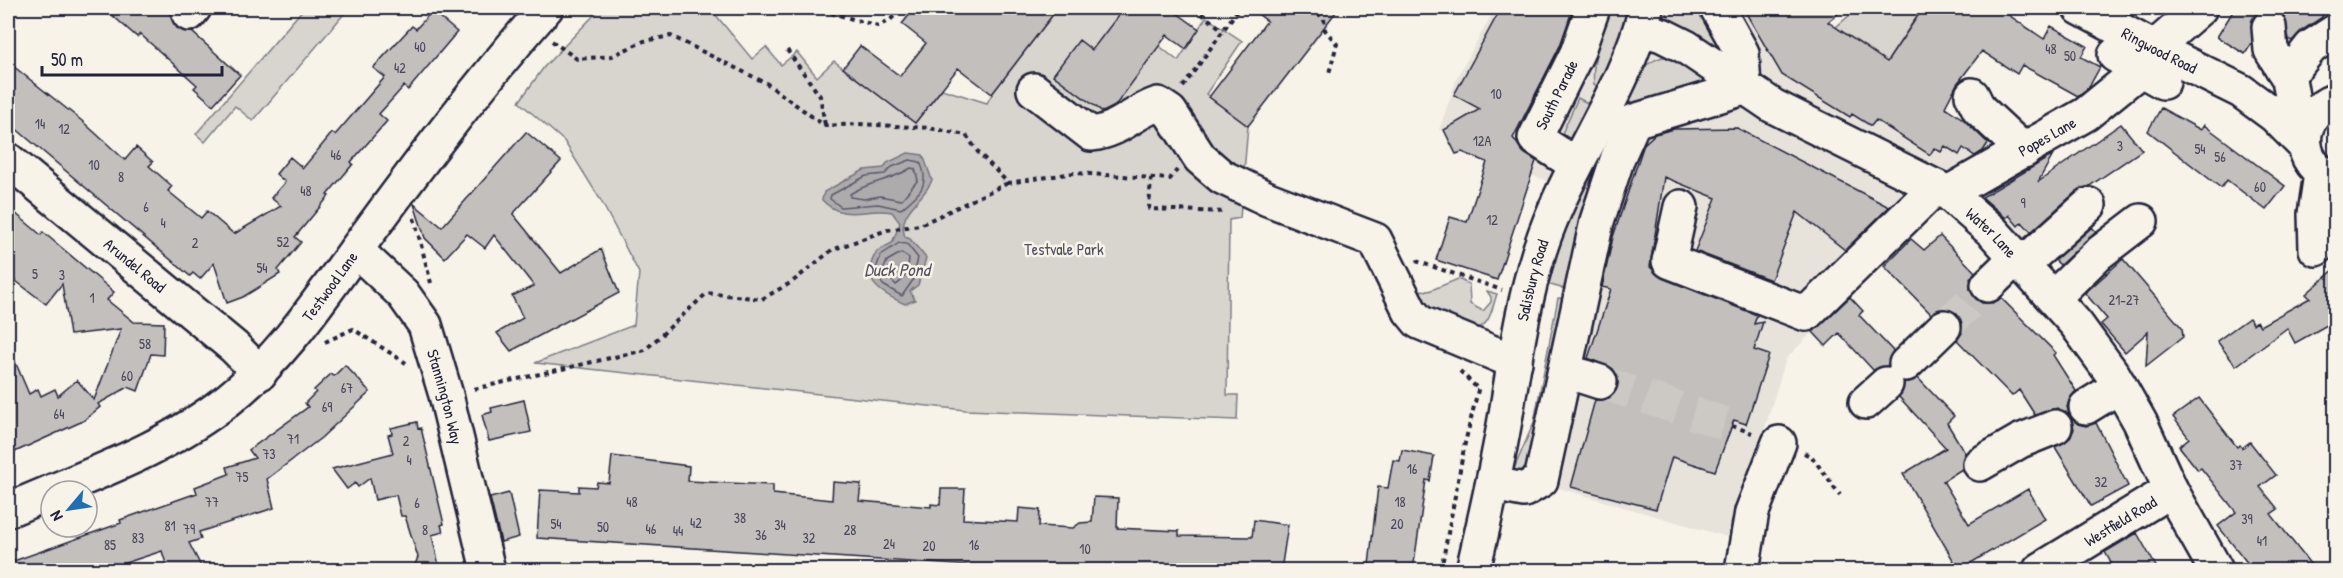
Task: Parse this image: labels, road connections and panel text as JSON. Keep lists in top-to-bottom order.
{
  "streets": {
    "street": [
      "Ringwood Road",
      "South Parade",
      "Popes Lane",
      "Water Lane",
      "Arundel Road",
      "Salisbury Road",
      "Testwood Lane",
      "Stannington Way",
      "Westfield Road"
    ]
  },
  "crossings": [
    ["Ringwood Road", "Popes Lane"],
    ["South Parade", "Salisbury Road"],
    ["Popes Lane", "Water Lane"],
    ["Water Lane", "Salisbury Road"],
    ["Water Lane", "Westfield Road"],
    ["Arundel Road", "Testwood Lane"],
    ["Testwood Lane", "Stannington Way"]
  ],
  "water": ["Duck Pond"],
  "parks": ["Testvale Park"],
  "house_numbers": [
    "40",
    "48",
    "50",
    "42",
    "10",
    "14",
    "12",
    "12A",
    "3",
    "54",
    "46",
    "56",
    "10",
    "8",
    "60",
    "48",
    "9",
    "6",
    "12",
    "4",
    "52",
    "2",
    "54",
    "5",
    "3",
    "1",
    "21-27",
    "58",
    "60",
    "67",
    "69",
    "64",
    "71",
    "2",
    "73",
    "4",
    "37",
    "16",
    "75",
    "32",
    "77",
    "48",
    "18",
    "6",
    "38",
    "39",
    "42",
    "54",
    "20",
    "34",
    "81",
    "50",
    "79",
    "46",
    "8",
    "28",
    "44",
    "36",
    "83",
    "32",
    "41",
    "24",
    "85",
    "16",
    "20",
    "10"
  ],
  "scale_bar": "50 m",
  "north": "bottom left"
}
